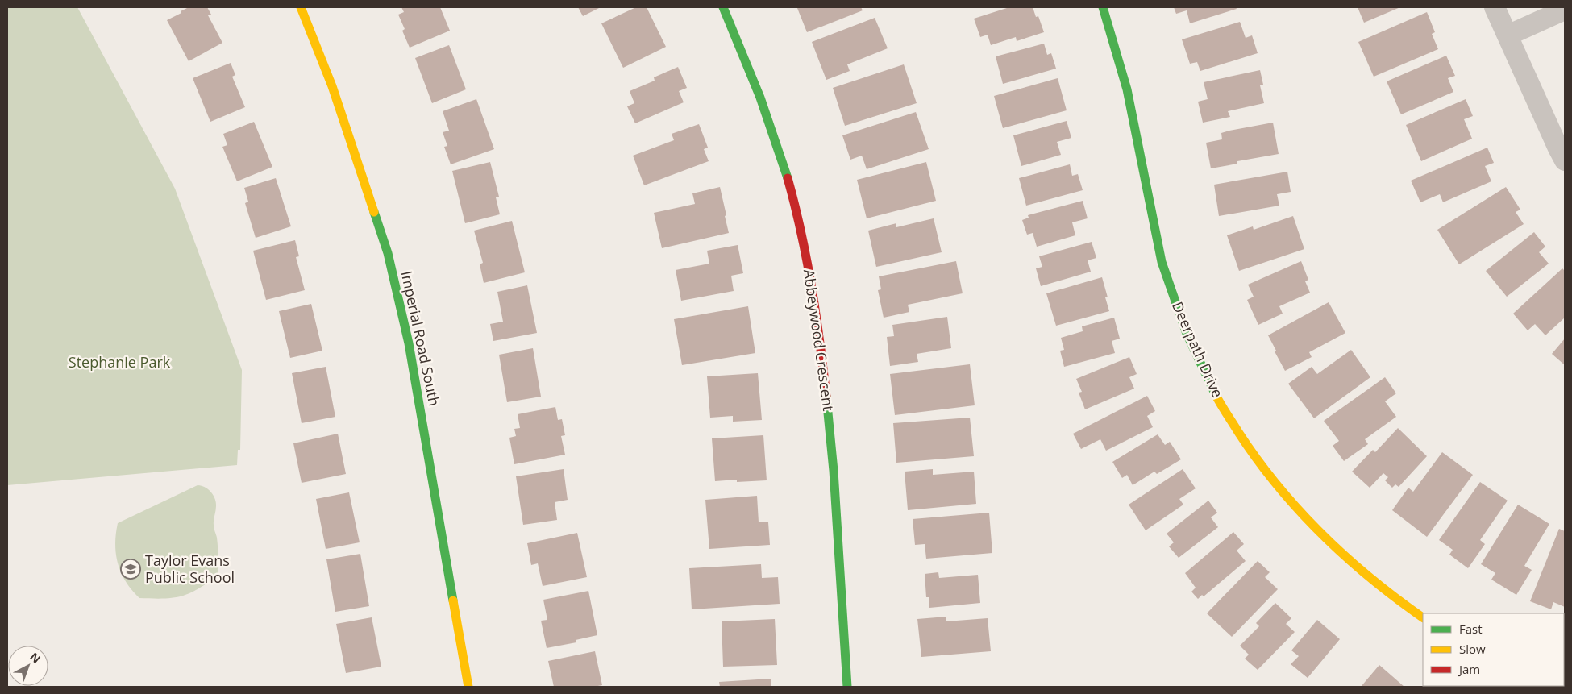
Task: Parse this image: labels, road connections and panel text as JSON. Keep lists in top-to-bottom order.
{
  "streets": {
    "street": ["Imperial Road South", "Abbeywood Crescent", "Deerpath Drive"]
  },
  "parks": ["Stephanie Park"],
  "places": {
    "school or university": ["Taylor Evans Public School"]
  },
  "legend": ["Fast", "Slow", "Jam"],
  "north": "top right"
}
